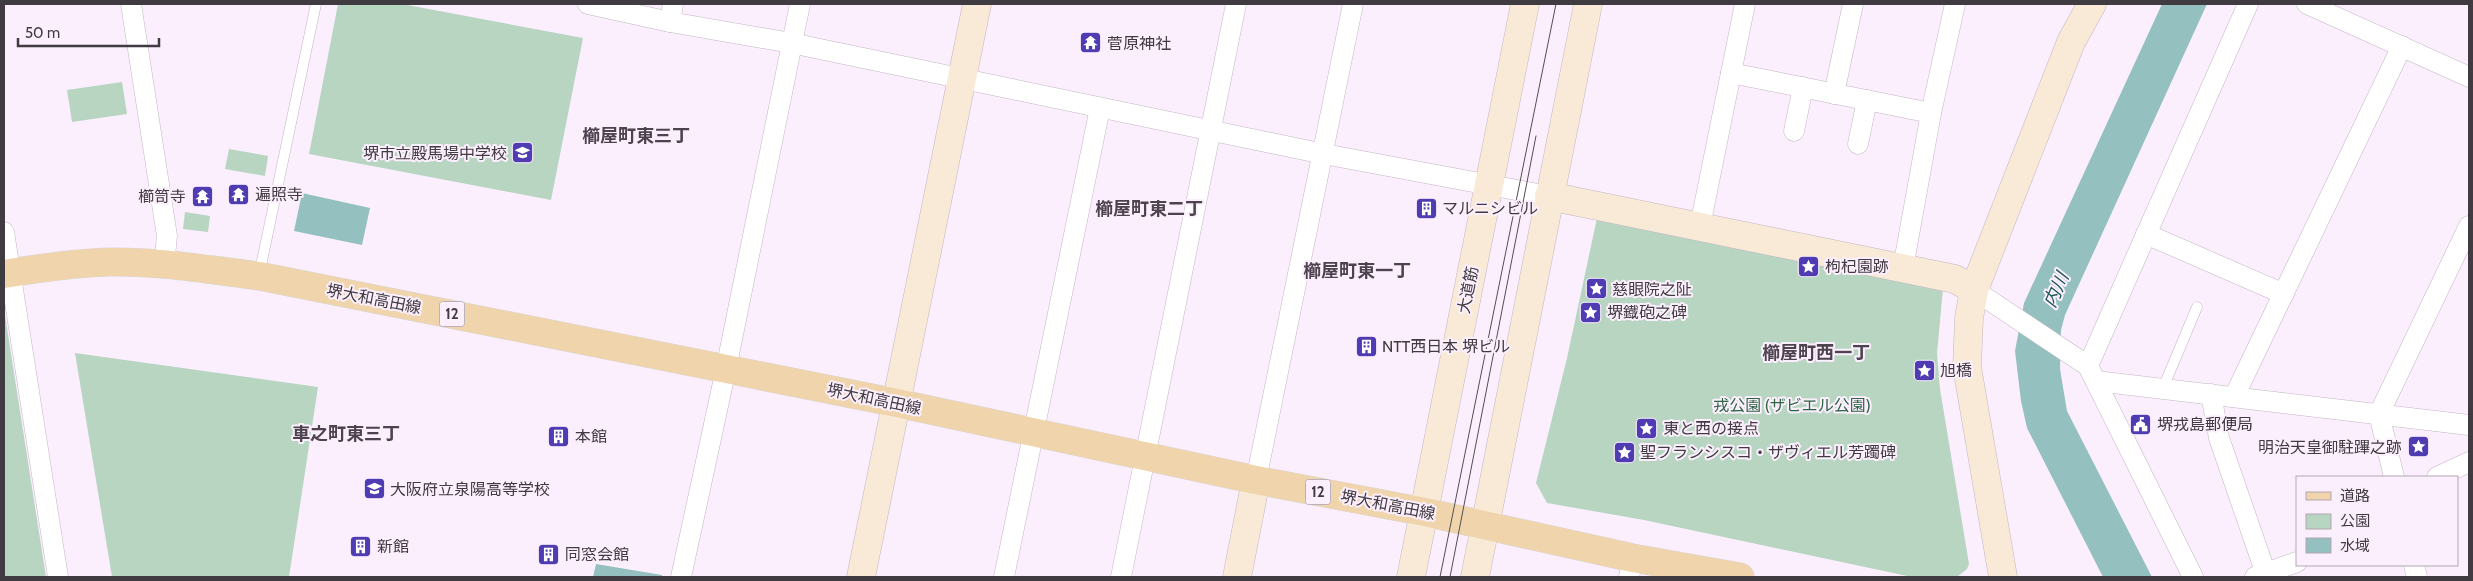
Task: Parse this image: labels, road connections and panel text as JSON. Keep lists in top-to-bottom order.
{
  "streets": {
    "main road": ["堺大和高田線", "12"],
    "street": ["大道筋"]
  },
  "crossings": [
    ["大道筋", "堺大和高田線"]
  ],
  "districts": [
    "櫛屋町東三丁",
    "櫛屋町東二丁",
    "櫛屋町東一丁",
    "櫛屋町西一丁",
    "車之町東三丁"
  ],
  "water": ["内川"],
  "parks": ["戎公園 (ザビエル公園)"],
  "places": {
    "temple": ["菅原神社", "遍照寺", "櫛笥寺"],
    "school or university": ["堺市立殿馬場中学校", "大阪府立泉陽高等学校"],
    "building": [
      "マルニシビル",
      "NTT西日本 堺ビル",
      "本館",
      "新館",
      "同窓会館"
    ],
    "place": [
      "枸杞園跡",
      "慈眼院之阯",
      "堺鐡砲之碑",
      "旭橋",
      "東と西の接点",
      "明治天皇御駐蹕之跡",
      "聖フランシスコ・ザヴィエル芳躅碑"
    ],
    "public building": ["堺戎島郵便局"]
  },
  "legend": ["道路", "公園", "水域"],
  "scale_bar": "50 m"
}
